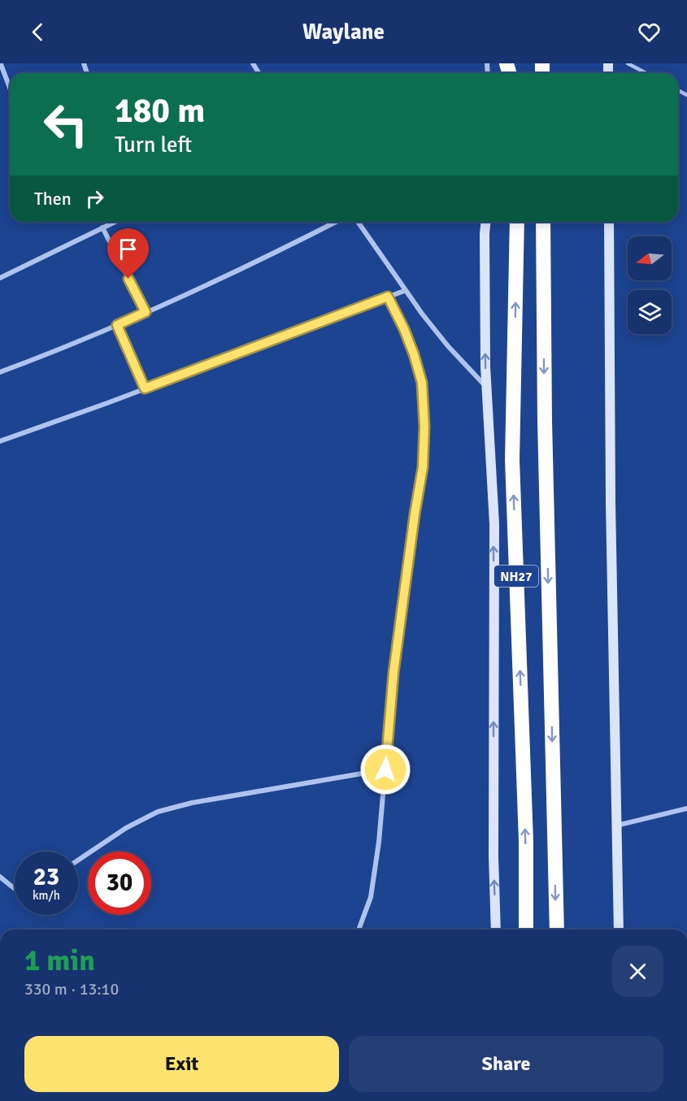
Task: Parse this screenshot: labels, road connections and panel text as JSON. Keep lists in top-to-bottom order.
{
  "streets": {
    "highway": ["NH27"]
  },
  "north": "left",
  "page": {
    "header": "Waylane",
    "turn": ["180 m", "Turn left"],
    "then": "Then",
    "speed": "23 km/h",
    "limit": "30",
    "heading": ["1 min", "330 m · 13:10"],
    "buttons": ["Exit", "Share"]
  }
}
